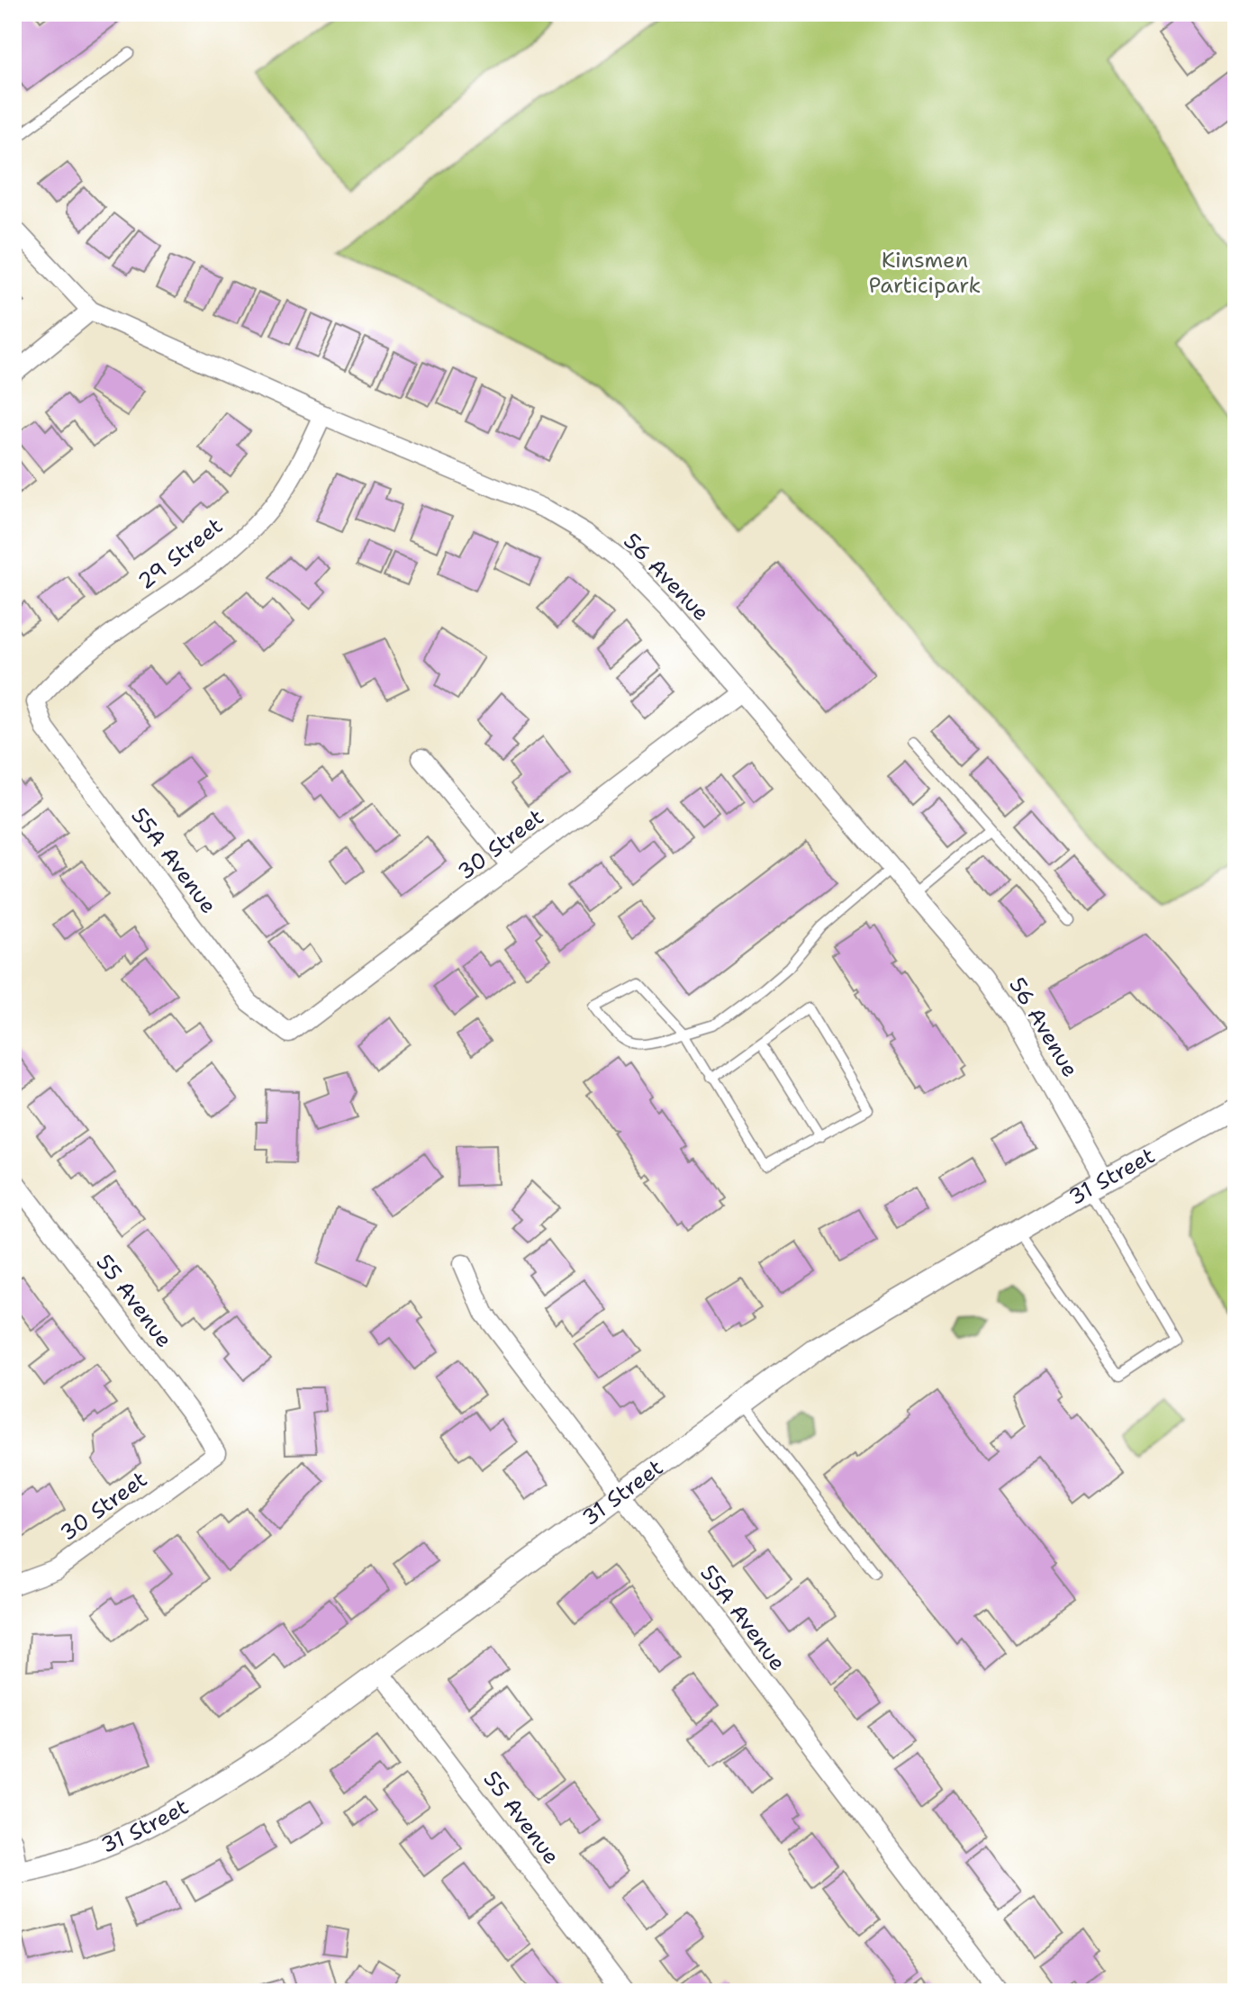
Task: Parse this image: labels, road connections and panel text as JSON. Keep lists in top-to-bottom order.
{
  "streets": {
    "street": [
      "29 Street",
      "56 Avenue",
      "30 Street",
      "55A Avenue",
      "31 Street",
      "55 Avenue"
    ]
  },
  "crossings": [
    ["29 Street", "56 Avenue"],
    ["29 Street", "55A Avenue"],
    ["56 Avenue", "30 Street"],
    ["56 Avenue", "31 Street"],
    ["30 Street", "55A Avenue"],
    ["30 Street", "55 Avenue"],
    ["55A Avenue", "31 Street"],
    ["31 Street", "55 Avenue"]
  ],
  "parks": ["Kinsmen Participark"]
}
